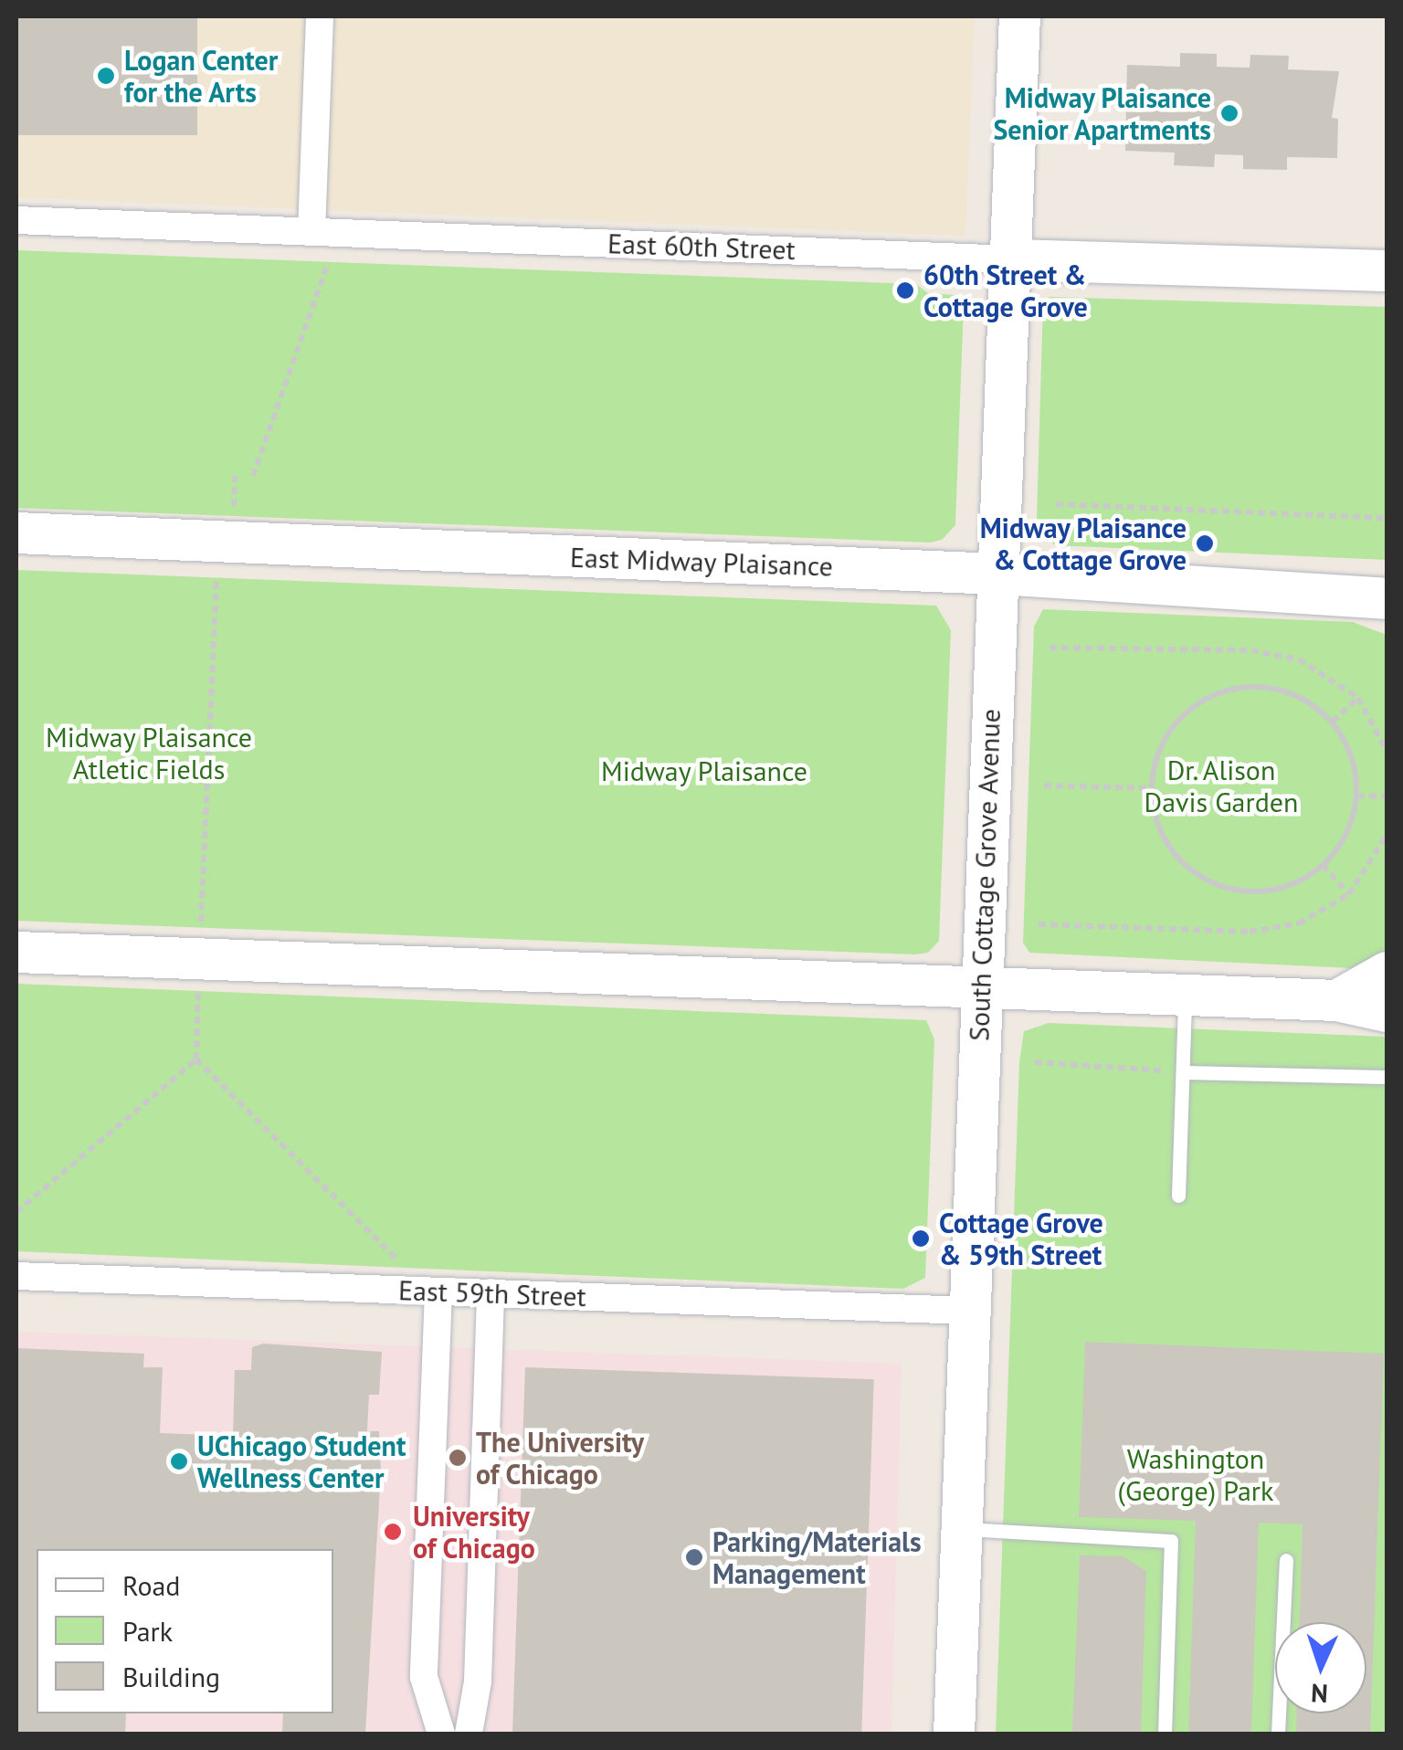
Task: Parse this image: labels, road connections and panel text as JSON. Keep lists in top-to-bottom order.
{
  "streets": {
    "street": [
      "East 60th Street",
      "East Midway Plaisance",
      "South Cottage Grove Avenue",
      "East 59th Street"
    ]
  },
  "crossings": [
    ["East 60th Street", "South Cottage Grove Avenue"],
    ["East Midway Plaisance", "South Cottage Grove Avenue"],
    ["South Cottage Grove Avenue", "East 59th Street"]
  ],
  "parks": [
    "Midway Plaisance Atletic Fields",
    "Dr. Alison Davis Garden",
    "Midway Plaisance",
    "Washington (George) Park"
  ],
  "places": [
    "Logan Center for the Arts",
    "Midway Plaisance Senior Apartments",
    "60th Street & Cottage Grove",
    "Midway Plaisance & Cottage Grove",
    "Cottage Grove & 59th Street",
    "The University of Chicago",
    "UChicago Student Wellness Center",
    "University of Chicago",
    "Parking/Materials Management"
  ],
  "legend": ["Road", "Park", "Building"],
  "north": "bottom"
}
